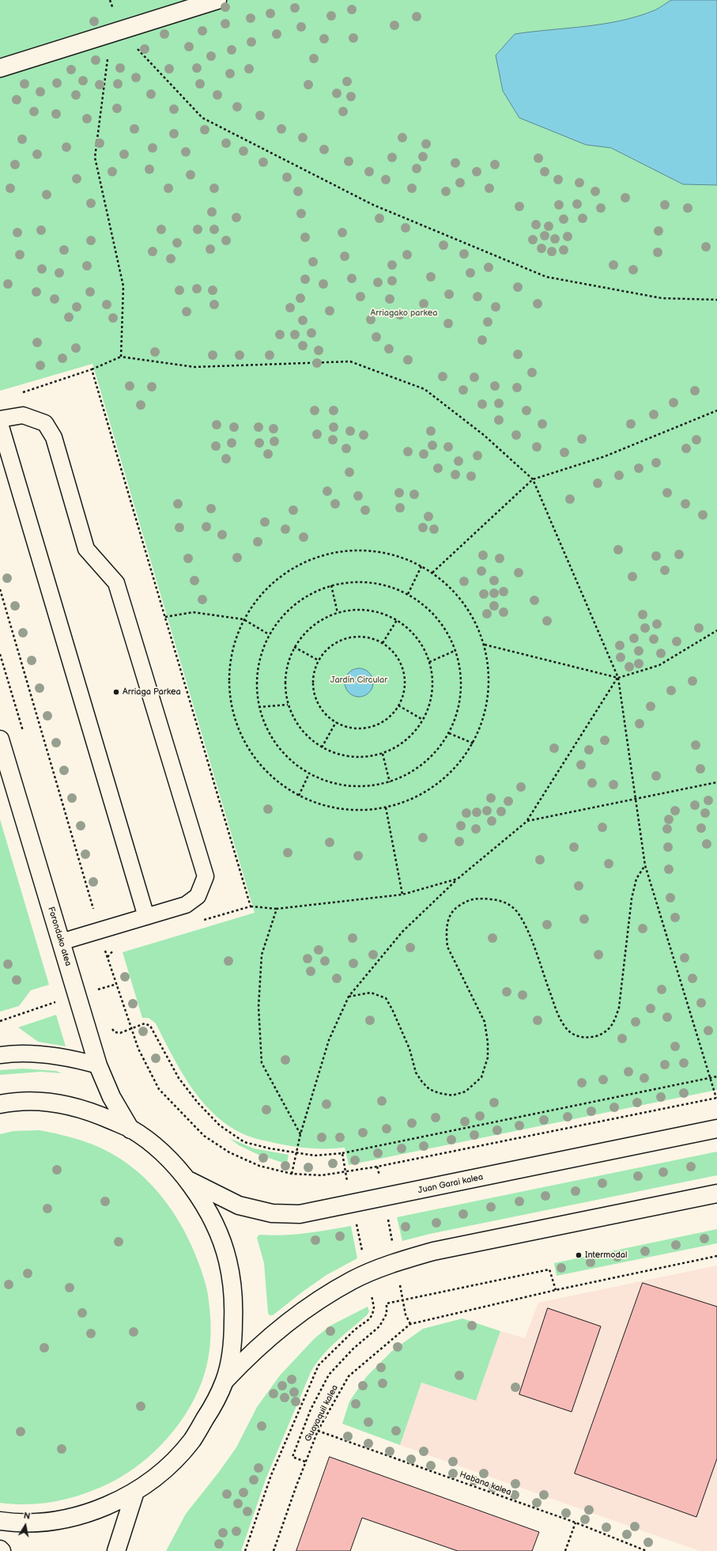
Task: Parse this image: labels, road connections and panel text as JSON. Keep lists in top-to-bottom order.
{
  "streets": {
    "main road": ["Forondako atea", "Juan Garai kalea"],
    "path": ["Guayaquil kalea", "Habana kalea"]
  },
  "crossings": [
    ["Guayaquil kalea", "Habana kalea"]
  ],
  "parks": ["Arriagako parkea", "Jardín Circular"],
  "places": ["Arriaga Parkea", "Intermodal"],
  "north": "top"
}
